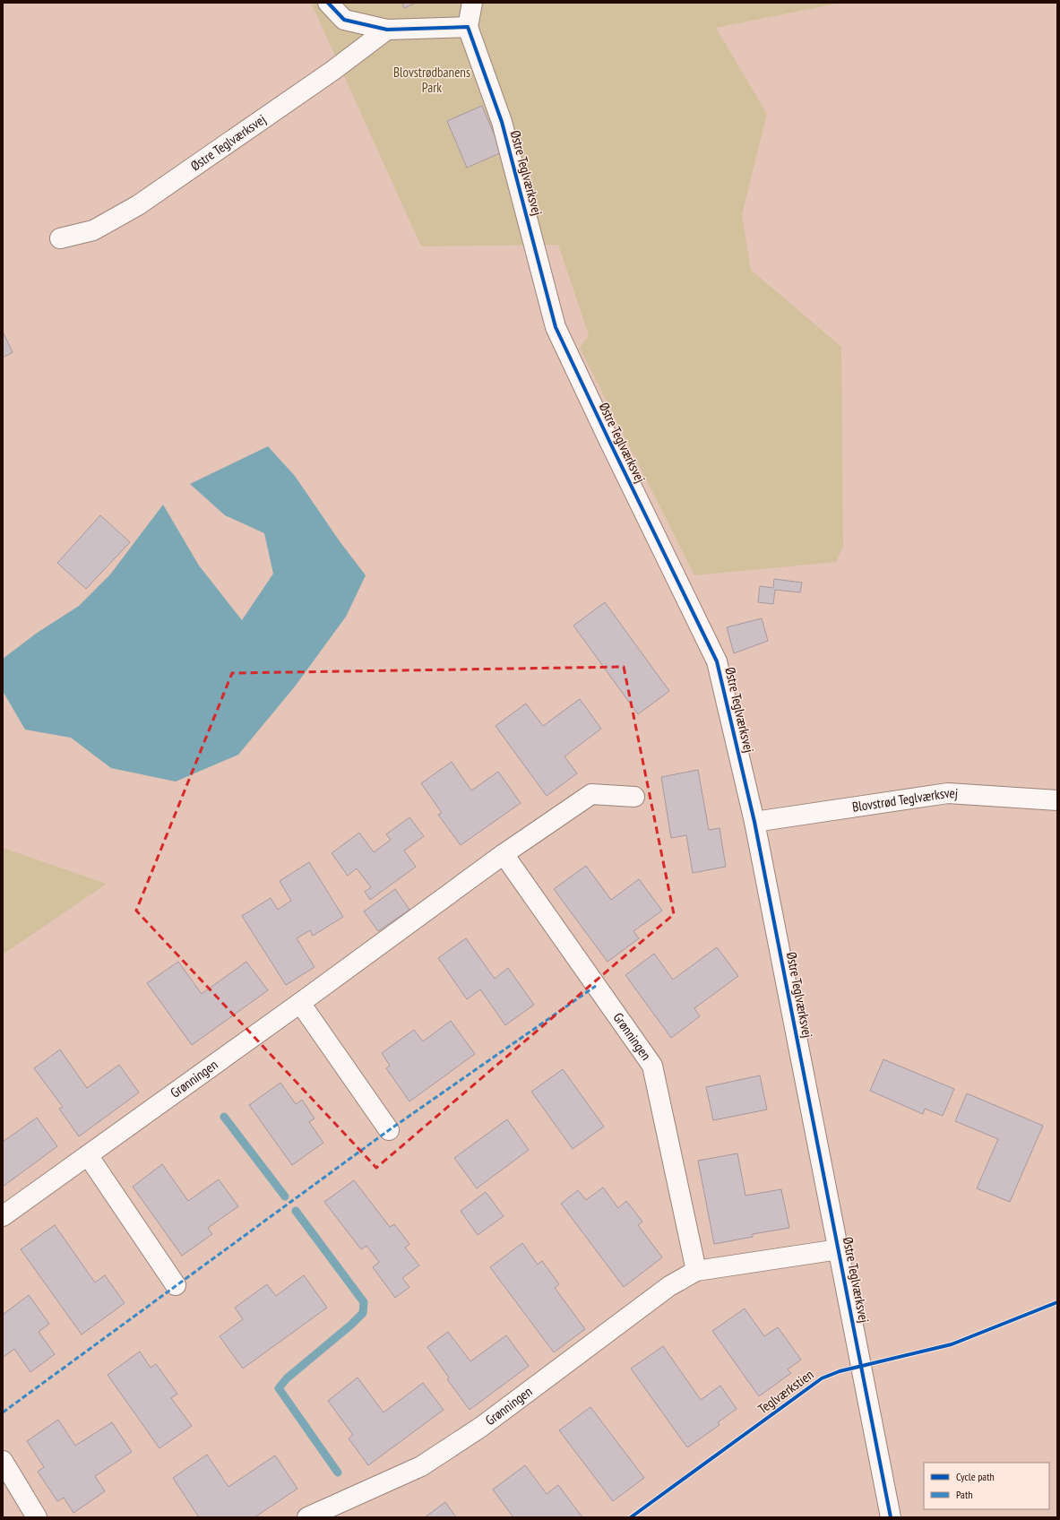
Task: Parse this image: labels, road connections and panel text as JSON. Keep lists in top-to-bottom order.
{
  "streets": {
    "street": ["Østre Teglværksvej", "Blovstrød Teglværksvej", "Grønningen"],
    "cycle path": ["Teglværkstien"]
  },
  "crossings": [
    ["Østre Teglværksvej", "Blovstrød Teglværksvej"],
    ["Østre Teglværksvej", "Grønningen"]
  ],
  "parks": ["Blovstrødbanens Park"],
  "legend": ["Cycle path", "Path"]
}
